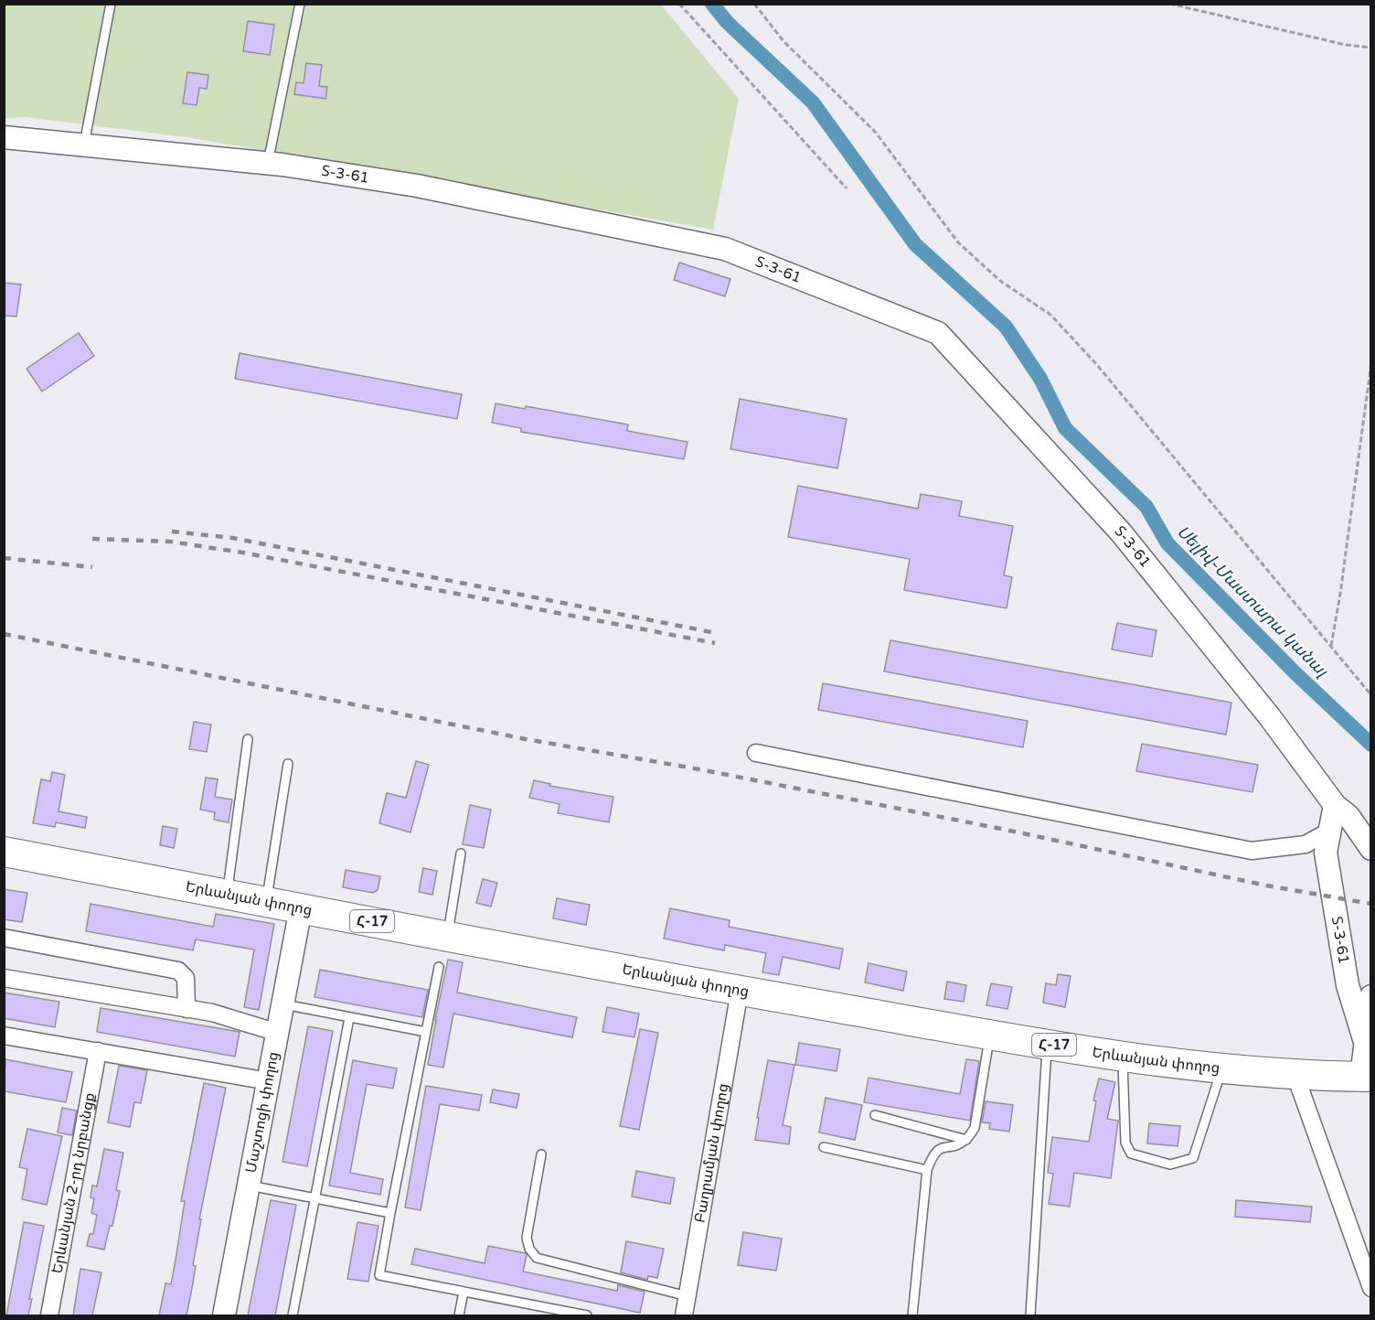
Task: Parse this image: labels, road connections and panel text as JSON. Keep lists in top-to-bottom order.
{
  "streets": {
    "highway": ["Երևանյան փողոց", "Հ-17"],
    "street": [
      "Տ-3-61",
      "Մաշտոցի փողոց",
      "Բաղրամյան փողոց",
      "Երևանյան 2-րդ նրբանցք"
    ]
  },
  "crossings": [
    ["Տ-3-61", "Երևանյան փողոց"],
    ["Երևանյան փողոց", "Մաշտոցի փողոց"],
    ["Երևանյան փողոց", "Բաղրամյան փողոց"]
  ],
  "water": ["Սելիվ֊Մաստարա կանալ"]
}
